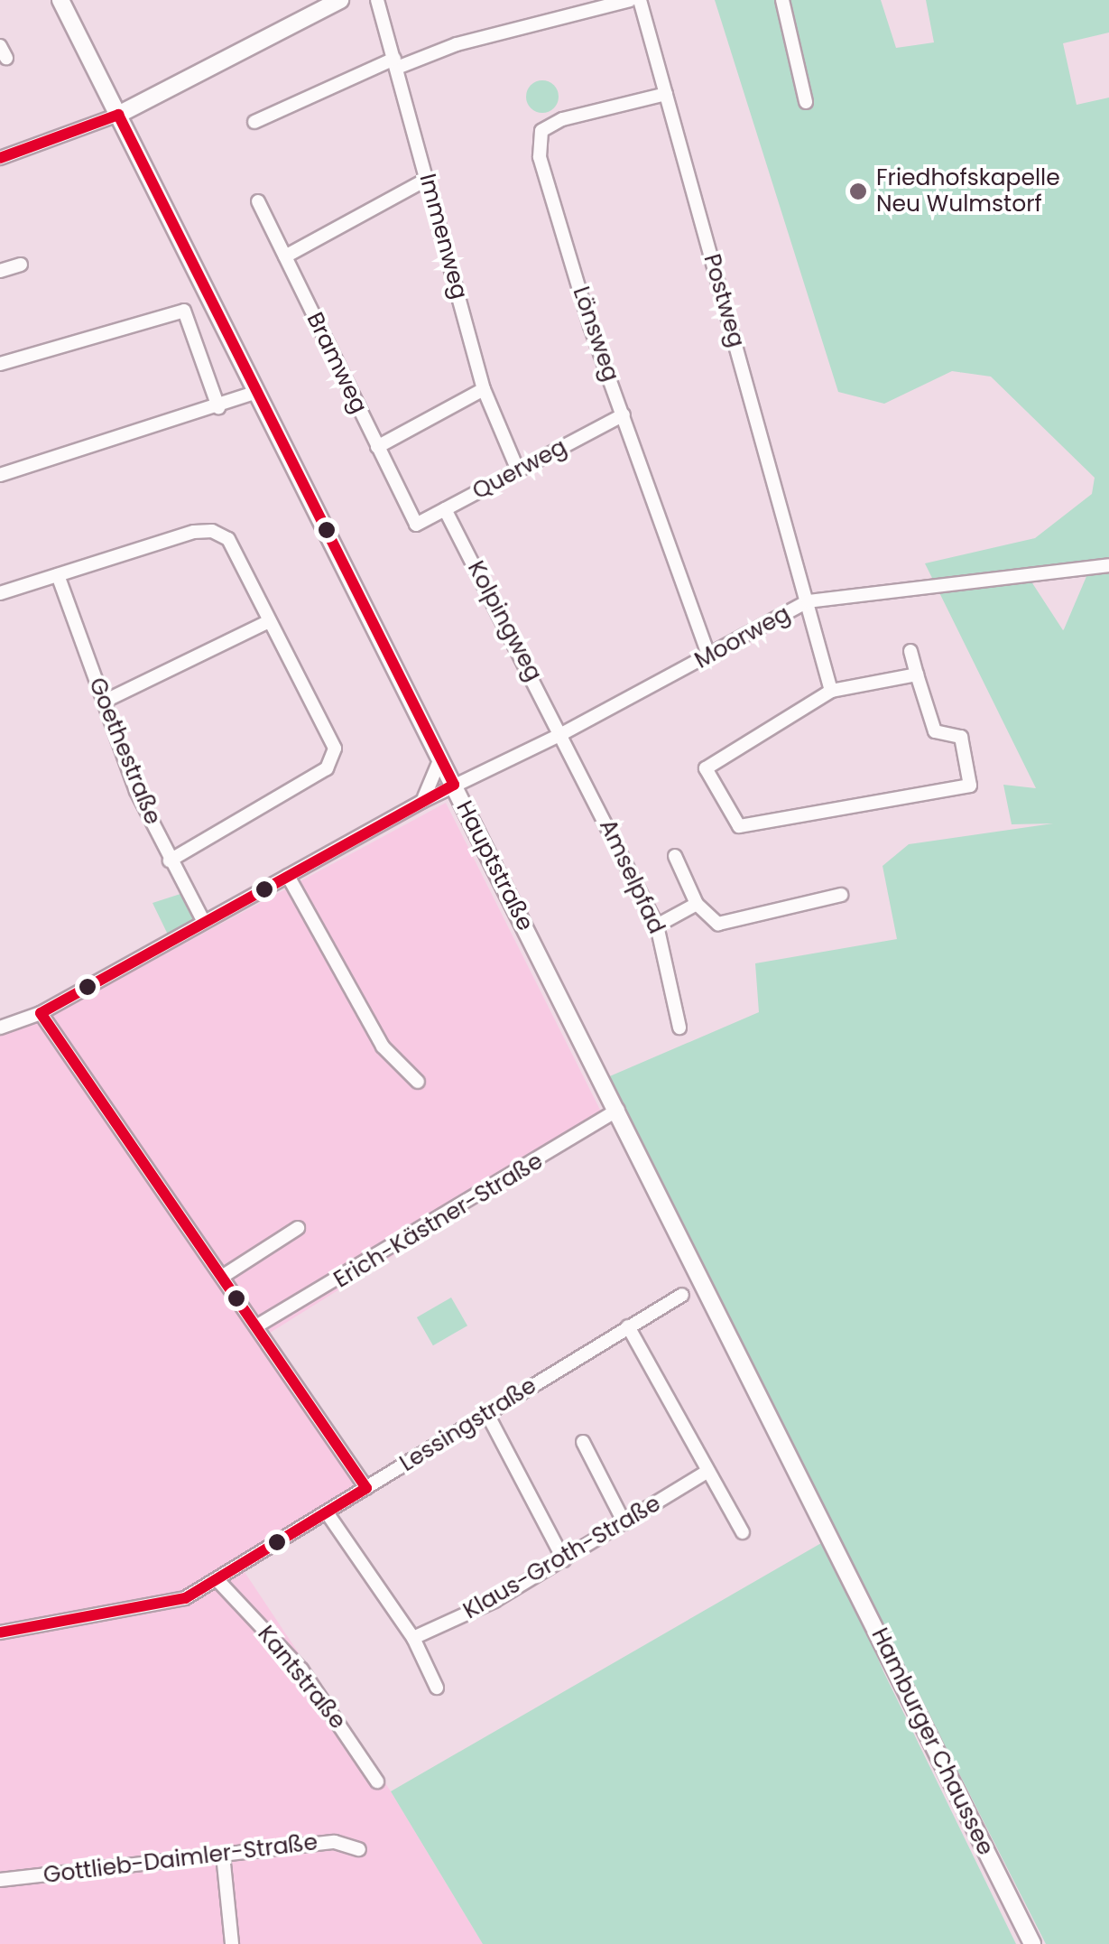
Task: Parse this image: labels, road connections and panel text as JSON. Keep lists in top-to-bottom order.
{
  "streets": {
    "main road": ["Hauptstraße", "Hamburger Chaussee"],
    "street": [
      "Immenweg",
      "Postweg",
      "Lönsweg",
      "Bramweg",
      "Querweg",
      "Kolpingweg",
      "Moorweg",
      "Goethestraße",
      "Amselpfad",
      "Erich-Kästner-Straße",
      "Lessingstraße",
      "Klaus-Groth-Straße",
      "Kantstraße",
      "Gottlieb-Daimler-Straße"
    ]
  },
  "crossings": [
    ["Immenweg", "Querweg"],
    ["Postweg", "Lönsweg"],
    ["Postweg", "Moorweg"],
    ["Lönsweg", "Querweg"],
    ["Lönsweg", "Moorweg"],
    ["Bramweg", "Querweg"],
    ["Querweg", "Kolpingweg"],
    ["Kolpingweg", "Moorweg"],
    ["Kolpingweg", "Amselpfad"],
    ["Moorweg", "Goethestraße"],
    ["Moorweg", "Hauptstraße"],
    ["Moorweg", "Amselpfad"],
    ["Hauptstraße", "Erich-Kästner-Straße"],
    ["Hauptstraße", "Hamburger Chaussee"],
    ["Lessingstraße", "Kantstraße"]
  ],
  "places": ["Friedhofskapelle Neu Wulmstorf"]
}
